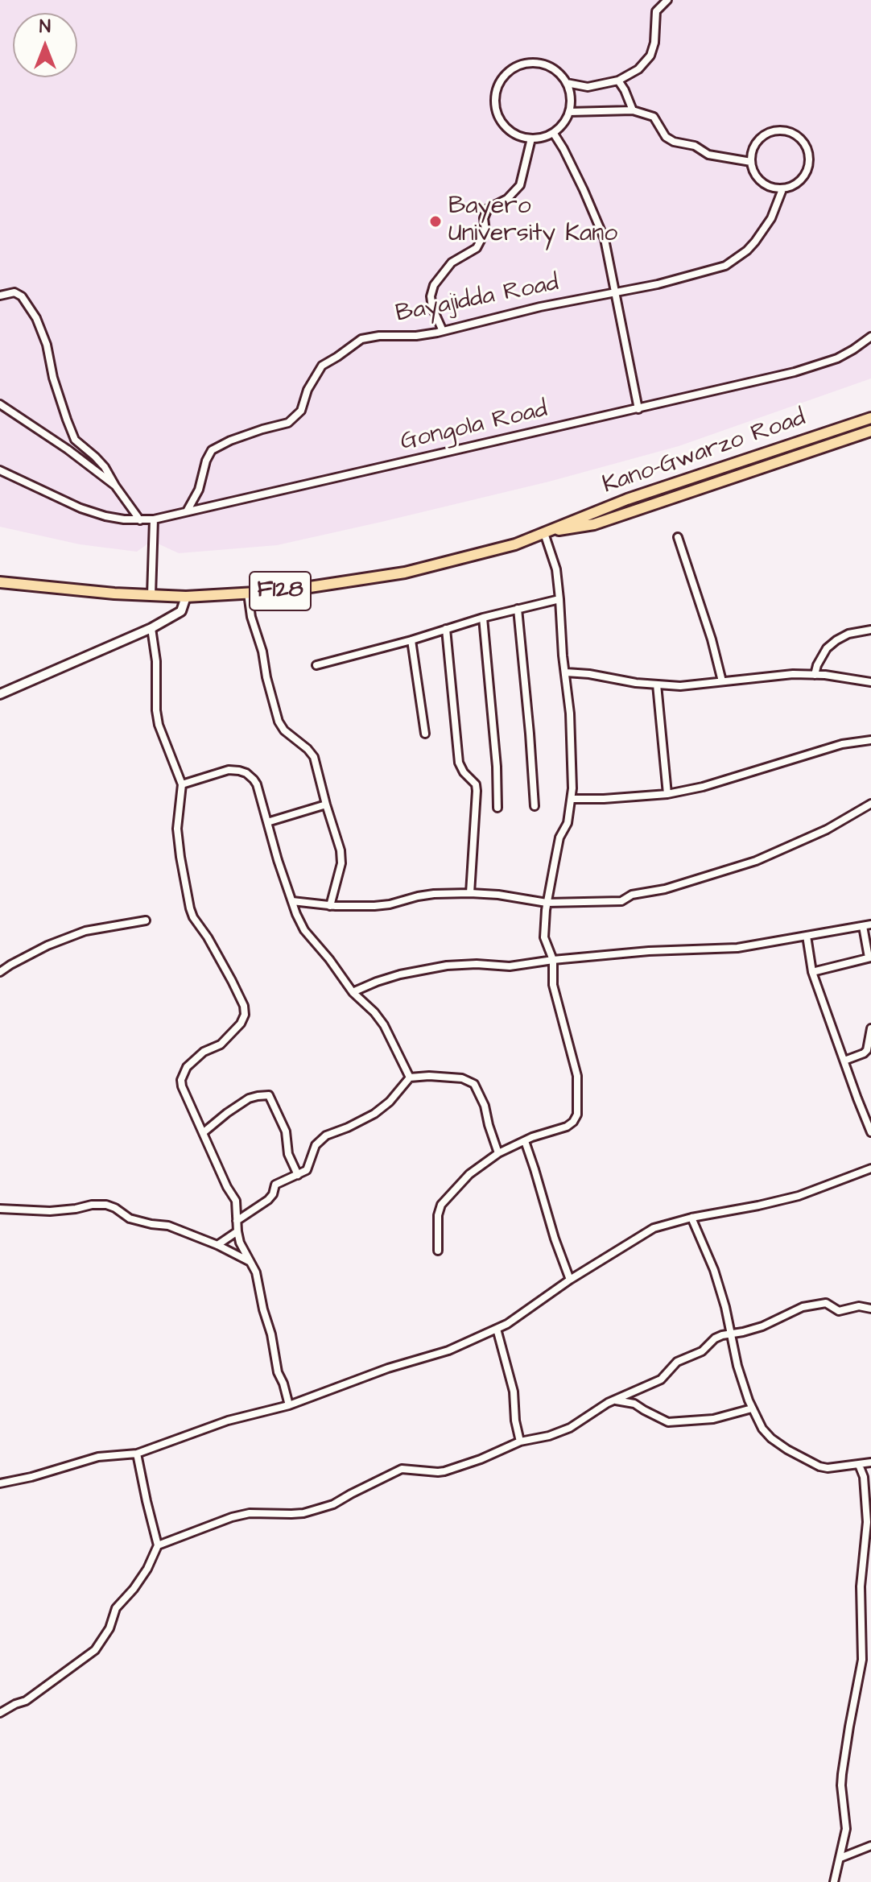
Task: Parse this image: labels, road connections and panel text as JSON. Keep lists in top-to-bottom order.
{
  "streets": {
    "main road": ["Kano-Gwarzo Road", "F128"],
    "street": ["Bayajidda Road", "Gongola Road"]
  },
  "crossings": [
    ["Bayajidda Road", "Gongola Road"],
    ["Kano-Gwarzo Road", "F128"]
  ],
  "places": ["Bayero University Kano"],
  "north": "top"
}
